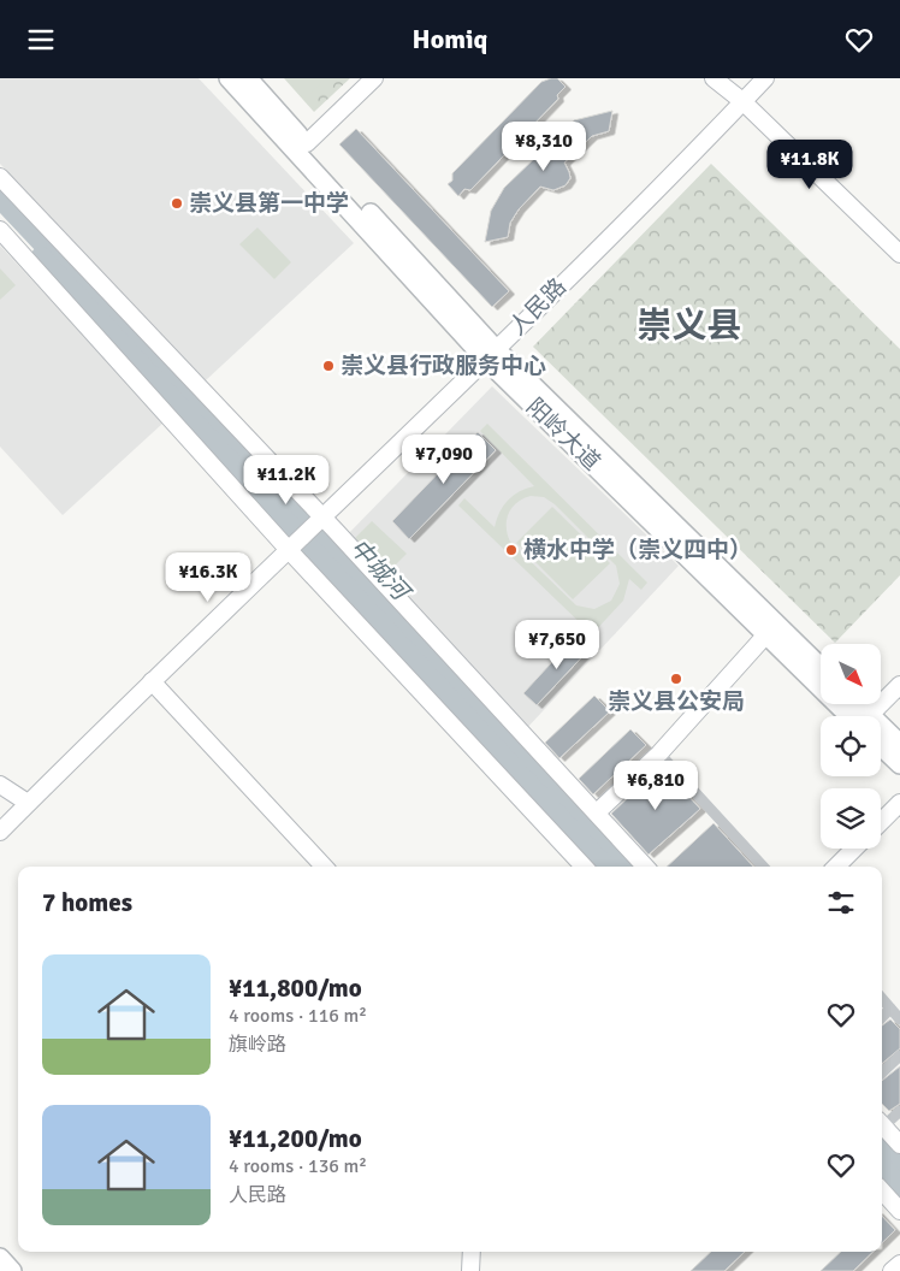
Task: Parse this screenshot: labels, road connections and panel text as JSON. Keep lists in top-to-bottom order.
{
  "streets": {
    "main road": ["阳岭大道"],
    "street": ["人民路"]
  },
  "crossings": [
    ["人民路", "阳岭大道"]
  ],
  "districts": ["崇义县"],
  "water": ["中城河"],
  "places": [
    "崇义县第一中学",
    "崇义县行政服务中心",
    "横水中学（崇义四中）",
    "崇义县公安局"
  ],
  "north": "bottom right",
  "page": {
    "header": "Homiq",
    "price": [
      "¥8,310",
      "¥11.8K",
      "¥7,090",
      "¥11.2K",
      "¥16.3K",
      "¥7,650",
      "¥6,810"
    ],
    "heading": "7 homes",
    "list": [
      {
        "name": "¥11,800/mo",
        "note": "4 rooms · 116 m² · 旗岭路"
      },
      {
        "name": "¥11,200/mo",
        "note": "4 rooms · 136 m² · 人民路"
      }
    ]
  }
}
